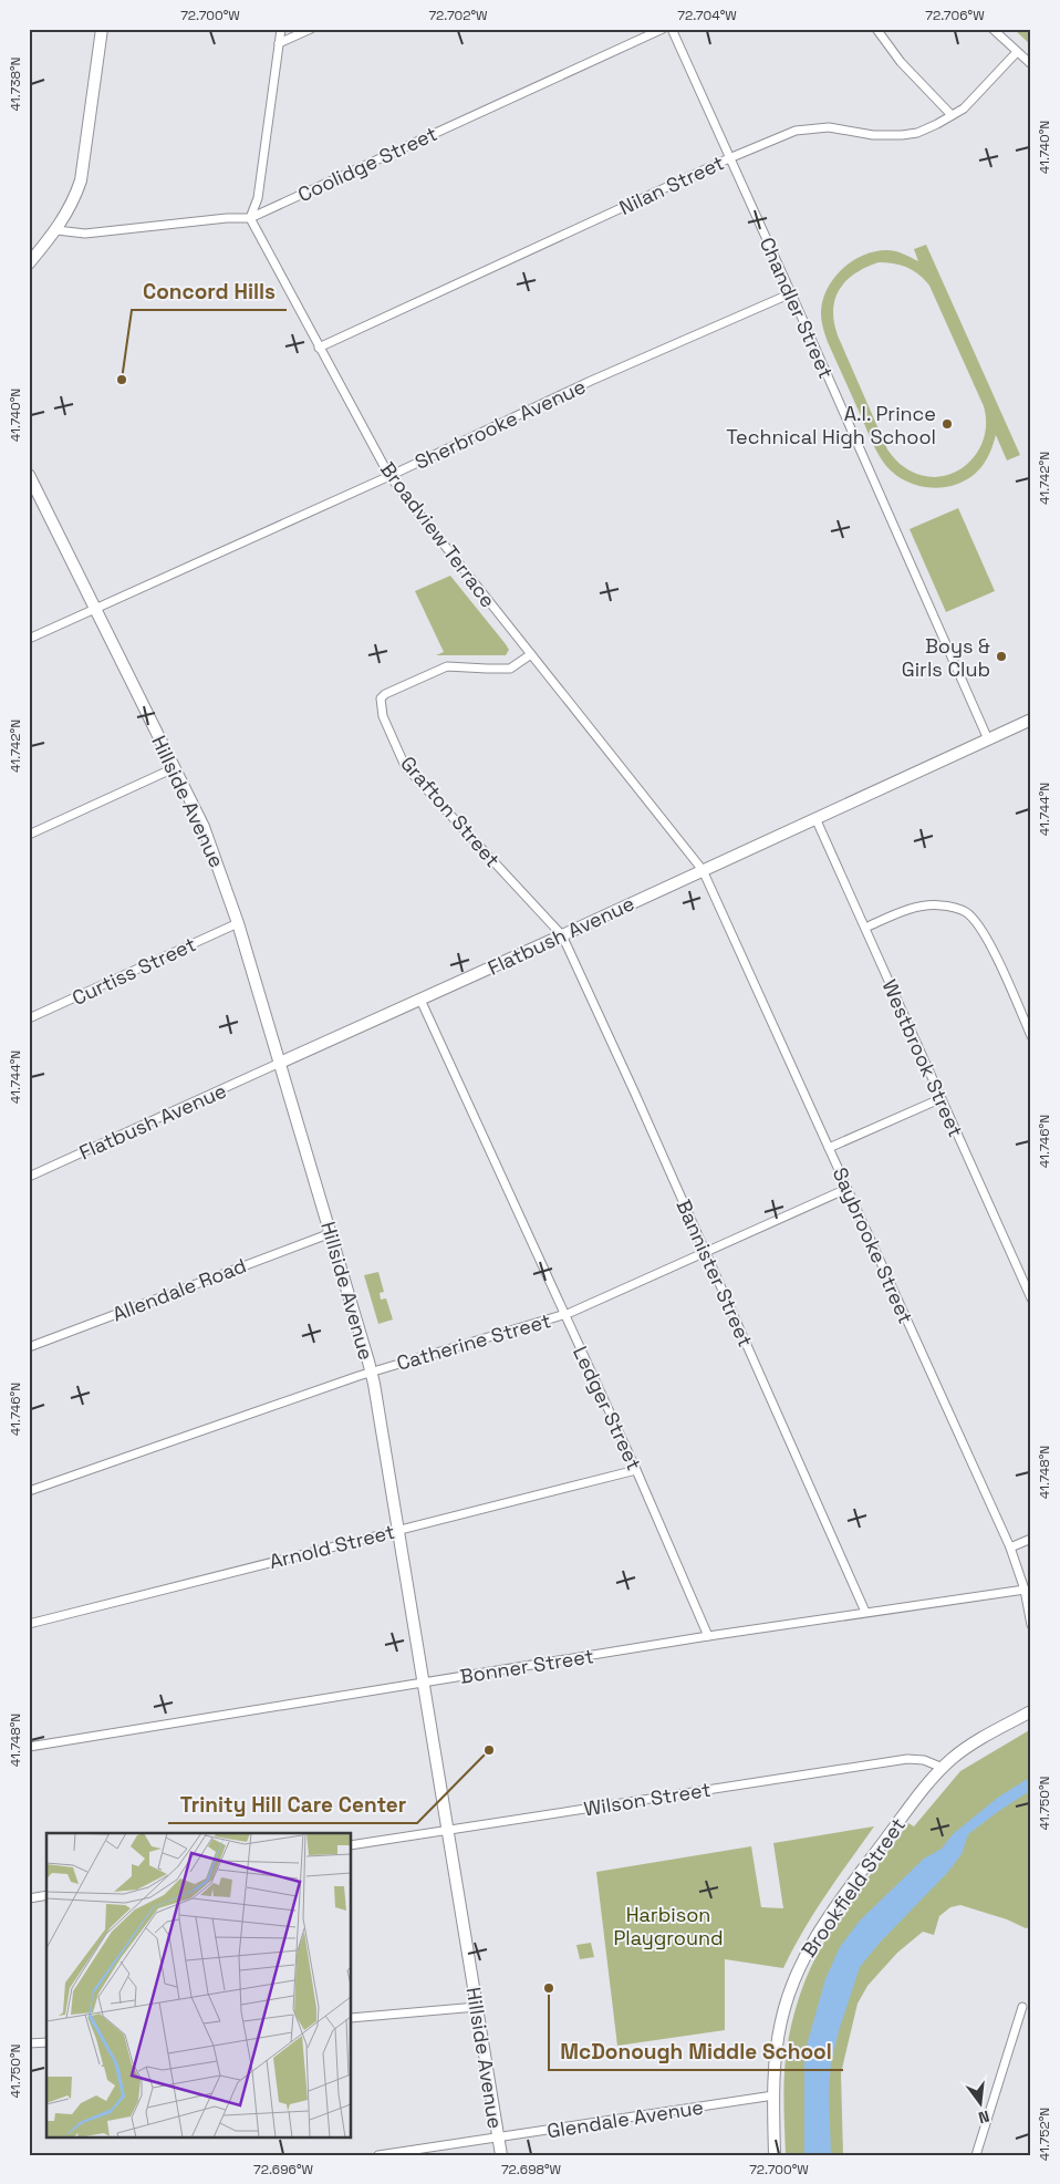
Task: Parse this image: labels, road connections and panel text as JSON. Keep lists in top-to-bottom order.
{
  "streets": {
    "street": [
      "Coolidge Street",
      "Nilan Street",
      "Chandler Street",
      "Sherbrooke Avenue",
      "Broadview Terrace",
      "Hillside Avenue",
      "Grafton Street",
      "Flatbush Avenue",
      "Curtiss Street",
      "Westbrook Street",
      "Saybrooke Street",
      "Bannister Street",
      "Allendale Road",
      "Catherine Street",
      "Ledger Street",
      "Arnold Street",
      "Bonner Street",
      "Wilson Street",
      "Brookfield Street",
      "Glendale Avenue"
    ]
  },
  "crossings": [
    ["Coolidge Street", "Broadview Terrace"],
    ["Nilan Street", "Chandler Street"],
    ["Nilan Street", "Broadview Terrace"],
    ["Chandler Street", "Sherbrooke Avenue"],
    ["Chandler Street", "Flatbush Avenue"],
    ["Sherbrooke Avenue", "Broadview Terrace"],
    ["Sherbrooke Avenue", "Hillside Avenue"],
    ["Broadview Terrace", "Grafton Street"],
    ["Broadview Terrace", "Flatbush Avenue"],
    ["Broadview Terrace", "Saybrooke Street"],
    ["Hillside Avenue", "Flatbush Avenue"],
    ["Hillside Avenue", "Curtiss Street"],
    ["Hillside Avenue", "Allendale Road"],
    ["Hillside Avenue", "Catherine Street"],
    ["Hillside Avenue", "Arnold Street"],
    ["Hillside Avenue", "Bonner Street"],
    ["Hillside Avenue", "Wilson Street"],
    ["Hillside Avenue", "Glendale Avenue"],
    ["Grafton Street", "Flatbush Avenue"],
    ["Grafton Street", "Bannister Street"],
    ["Flatbush Avenue", "Westbrook Street"],
    ["Flatbush Avenue", "Saybrooke Street"],
    ["Flatbush Avenue", "Bannister Street"],
    ["Flatbush Avenue", "Ledger Street"],
    ["Saybrooke Street", "Catherine Street"],
    ["Saybrooke Street", "Bonner Street"],
    ["Bannister Street", "Catherine Street"],
    ["Bannister Street", "Bonner Street"],
    ["Catherine Street", "Ledger Street"],
    ["Ledger Street", "Arnold Street"],
    ["Ledger Street", "Bonner Street"],
    ["Wilson Street", "Brookfield Street"],
    ["Brookfield Street", "Glendale Avenue"]
  ],
  "parks": ["Harbison Playground"],
  "places": [
    "Concord Hills",
    "A.I. Prince Technical High School",
    "Boys & Girls Club",
    "Trinity Hill Care Center",
    "McDonough Middle School"
  ],
  "north": "bottom",
  "coordinates": [
    "72.700°W",
    "72.702°W",
    "72.704°W",
    "72.706°W",
    "41.738°N",
    "41.740°N",
    "41.742°N",
    "41.744°N",
    "41.746°N",
    "41.748°N",
    "41.750°N",
    "41.752°N",
    "72.696°W",
    "72.698°W"
  ]
}
